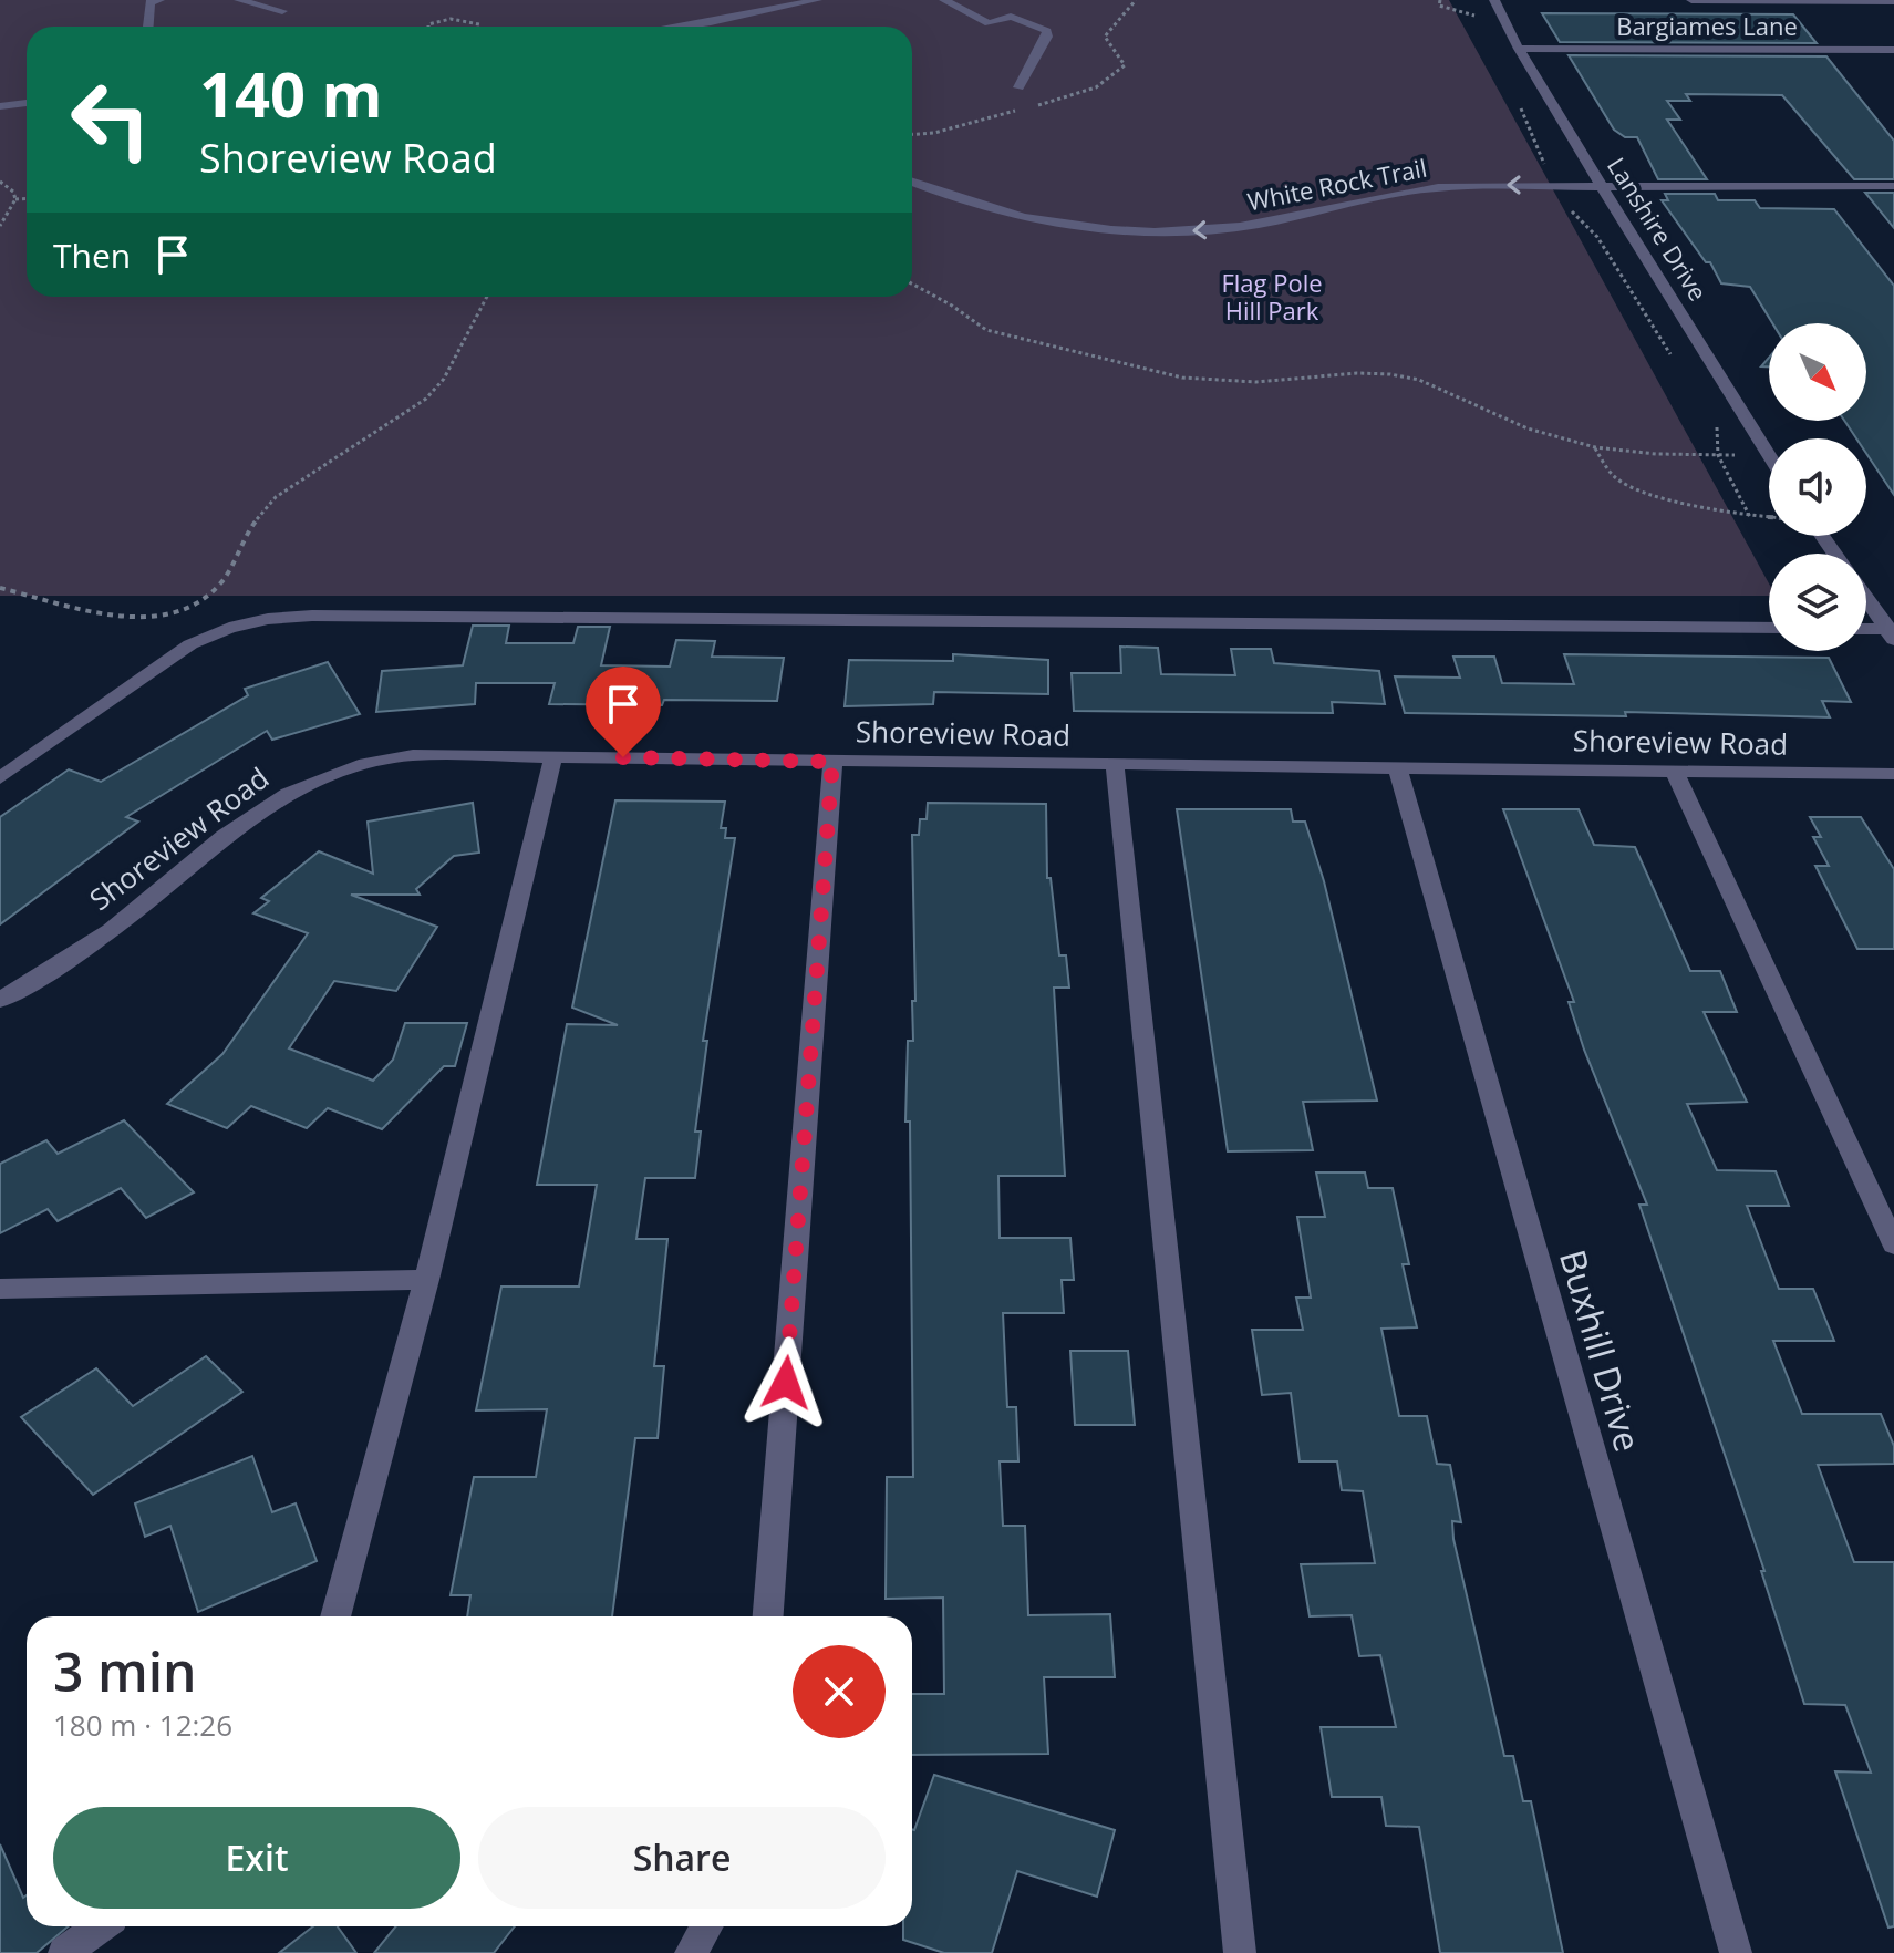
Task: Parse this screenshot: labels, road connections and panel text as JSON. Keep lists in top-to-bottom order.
{
  "streets": {
    "street": [
      "Bargiames Lane",
      "White Rock Trail",
      "Lanshire Drive",
      "Shoreview Road",
      "Buxhill Drive"
    ]
  },
  "crossings": [
    ["Bargiames Lane", "Lanshire Drive"],
    ["White Rock Trail", "Lanshire Drive"],
    ["Shoreview Road", "Buxhill Drive"]
  ],
  "one_way": ["White Rock Trail"],
  "parks": ["Flag Pole Hill Park"],
  "north": "bottom right",
  "page": {
    "turn": ["140 m", "Shoreview Road"],
    "then": "Then",
    "heading": ["3 min", "180 m · 12:26"],
    "buttons": ["Exit", "Share"]
  }
}
